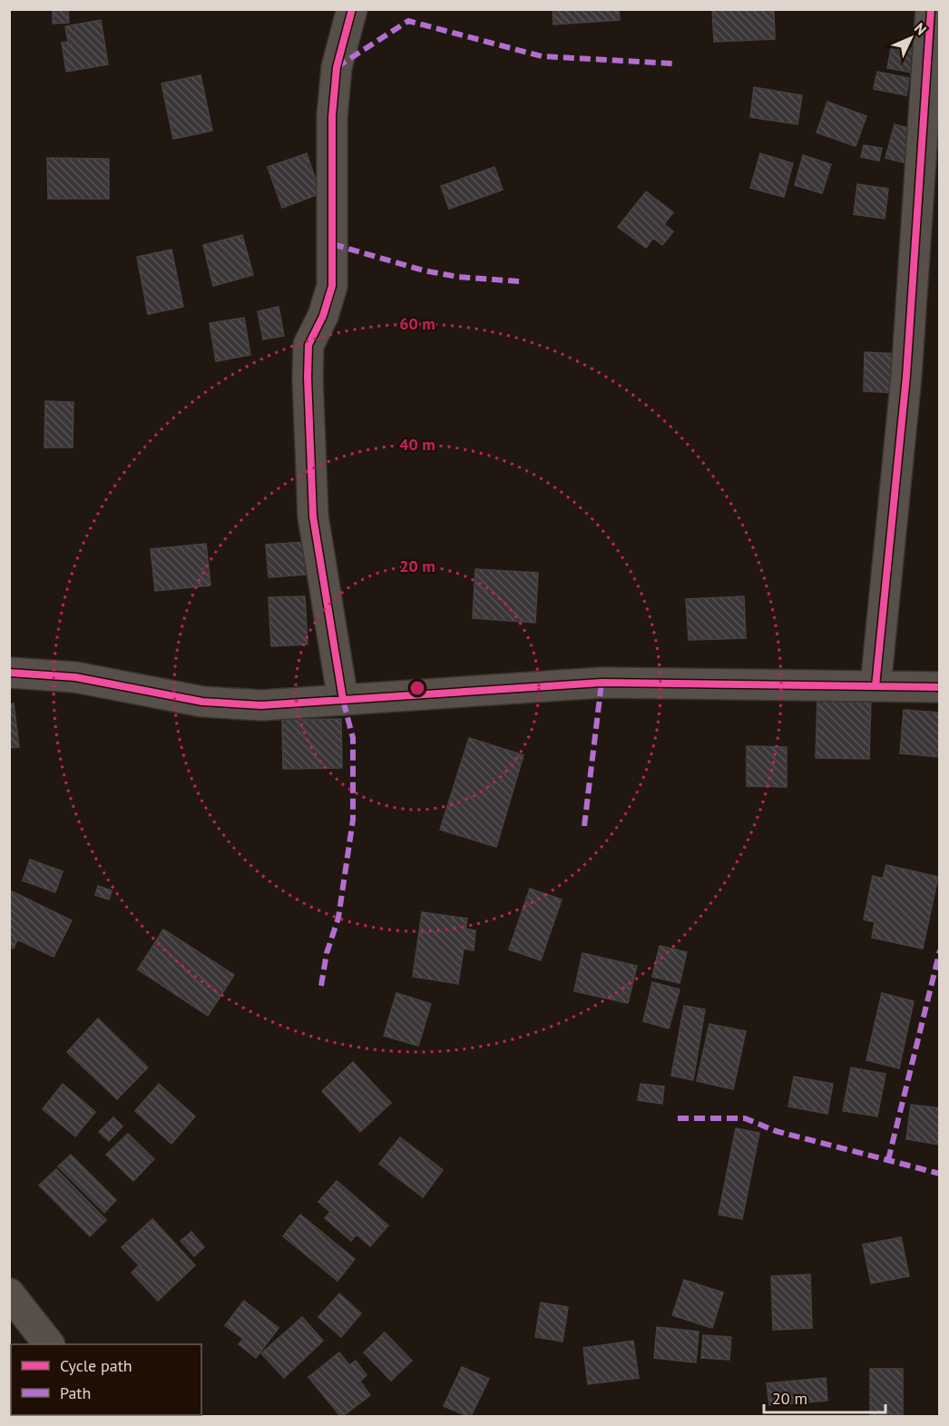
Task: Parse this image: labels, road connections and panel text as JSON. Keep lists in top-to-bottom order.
{
  "legend": ["Cycle path", "Path"],
  "scale_bar": "20 m",
  "north": "top right",
  "rings": ["60 m", "40 m", "20 m"]
}
